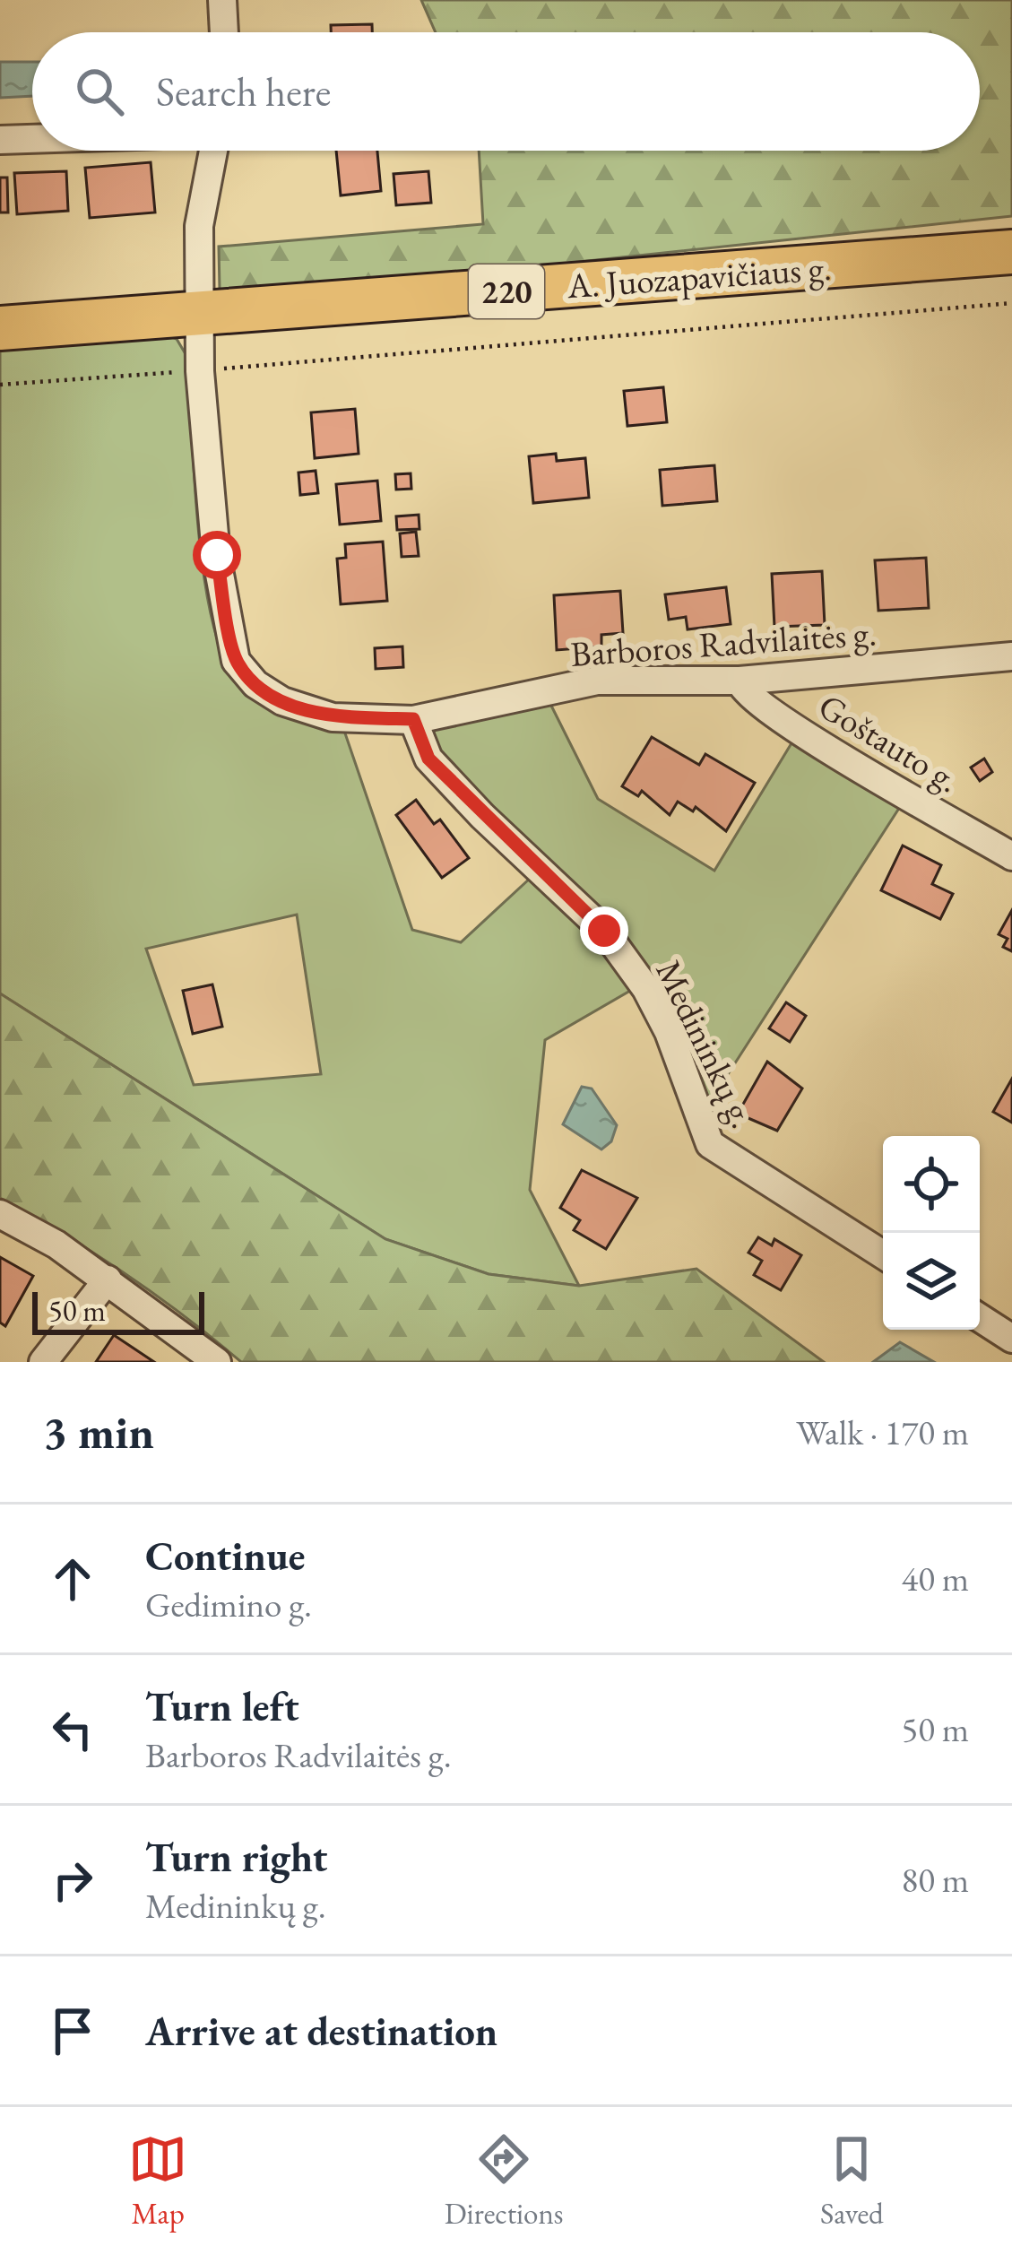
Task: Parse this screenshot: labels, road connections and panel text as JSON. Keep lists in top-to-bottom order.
{
  "streets": {
    "main road": ["A. Juozapavičiaus g.", "220"],
    "street": ["Barboros Radvilaitės g.", "Goštauto g.", "Medininkų g."]
  },
  "crossings": [
    ["Barboros Radvilaitės g.", "Goštauto g."],
    ["Barboros Radvilaitės g.", "Medininkų g."]
  ],
  "scale_bar": "50 m",
  "page": {
    "search": "Search here",
    "scale": "50 m",
    "heading": ["3 min", "Walk · 170 m"],
    "list": [
      ["Continue", "Gedimino g.", "40 m"],
      ["Turn left", "Barboros Radvilaitės g.", "50 m"],
      ["Turn right", "Medininkų g.", "80 m"],
      "Arrive at destination"
    ],
    "nav": ["Map", "Directions", "Saved"]
  }
}
